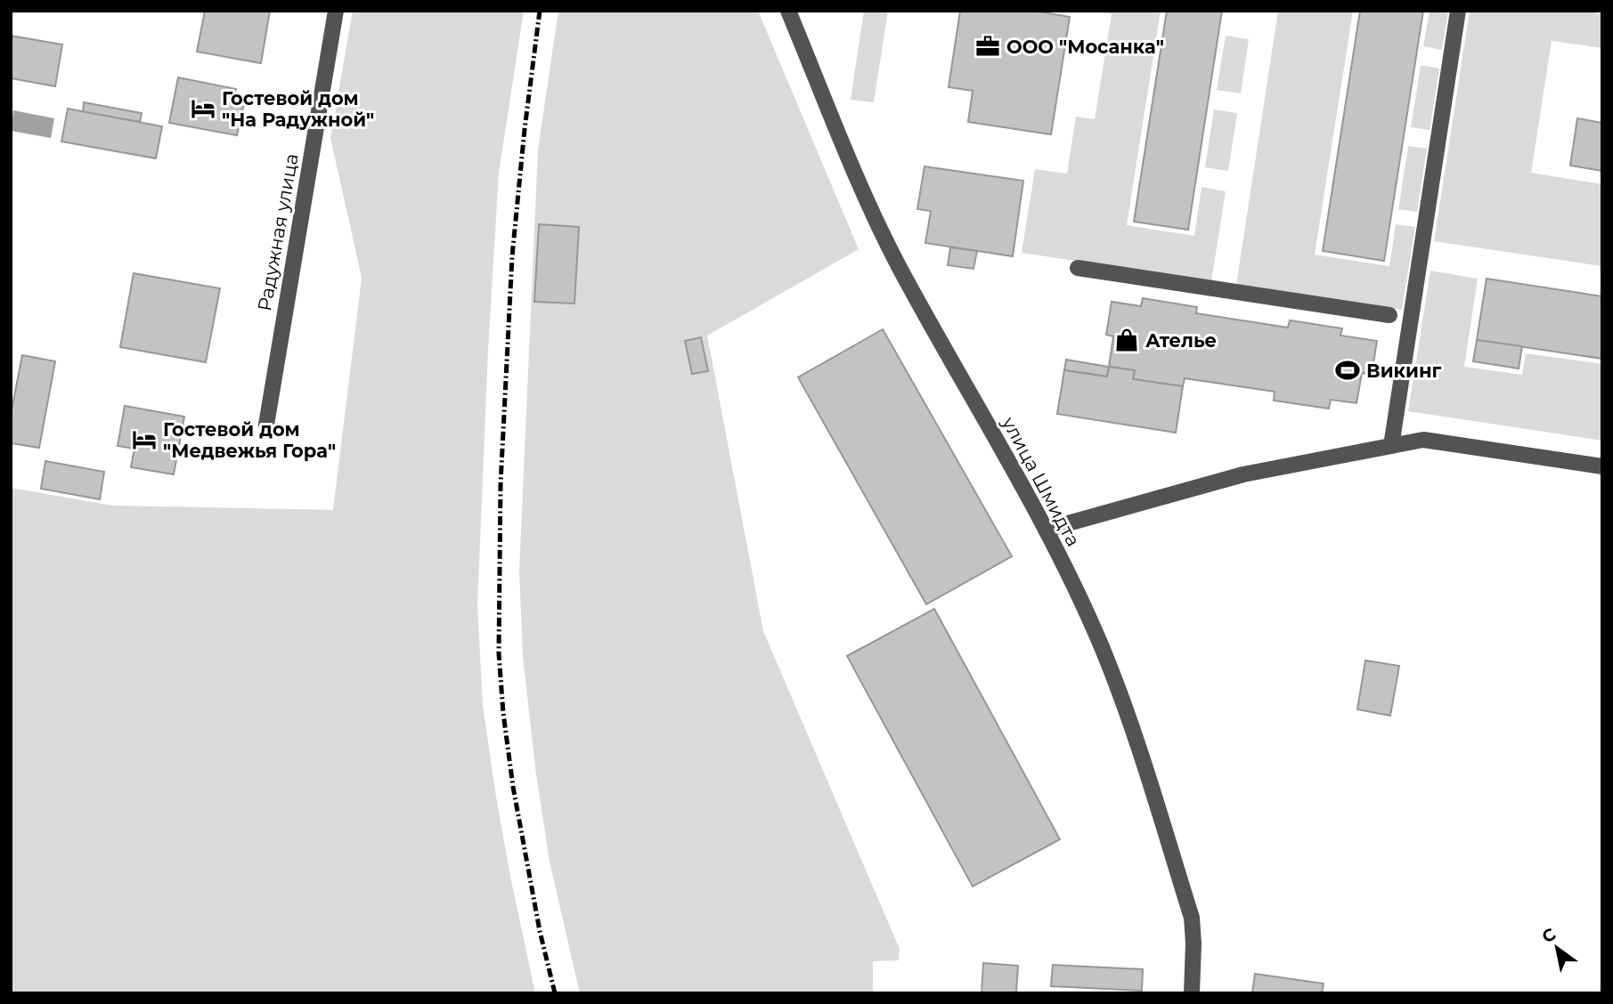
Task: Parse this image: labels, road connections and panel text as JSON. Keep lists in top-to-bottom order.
{
  "streets": {
    "street": ["Радужная улица", "улица Шмидта"]
  },
  "places": {
    "office": ["ООО \"Мосанка\""],
    "hotel": ["Гостевой дом \"На Радужной\"", "Гостевой дом \"Медвежья Гора\""],
    "shop": ["Ателье"],
    "sports": ["Викинг"]
  },
  "north": "top left"
}
